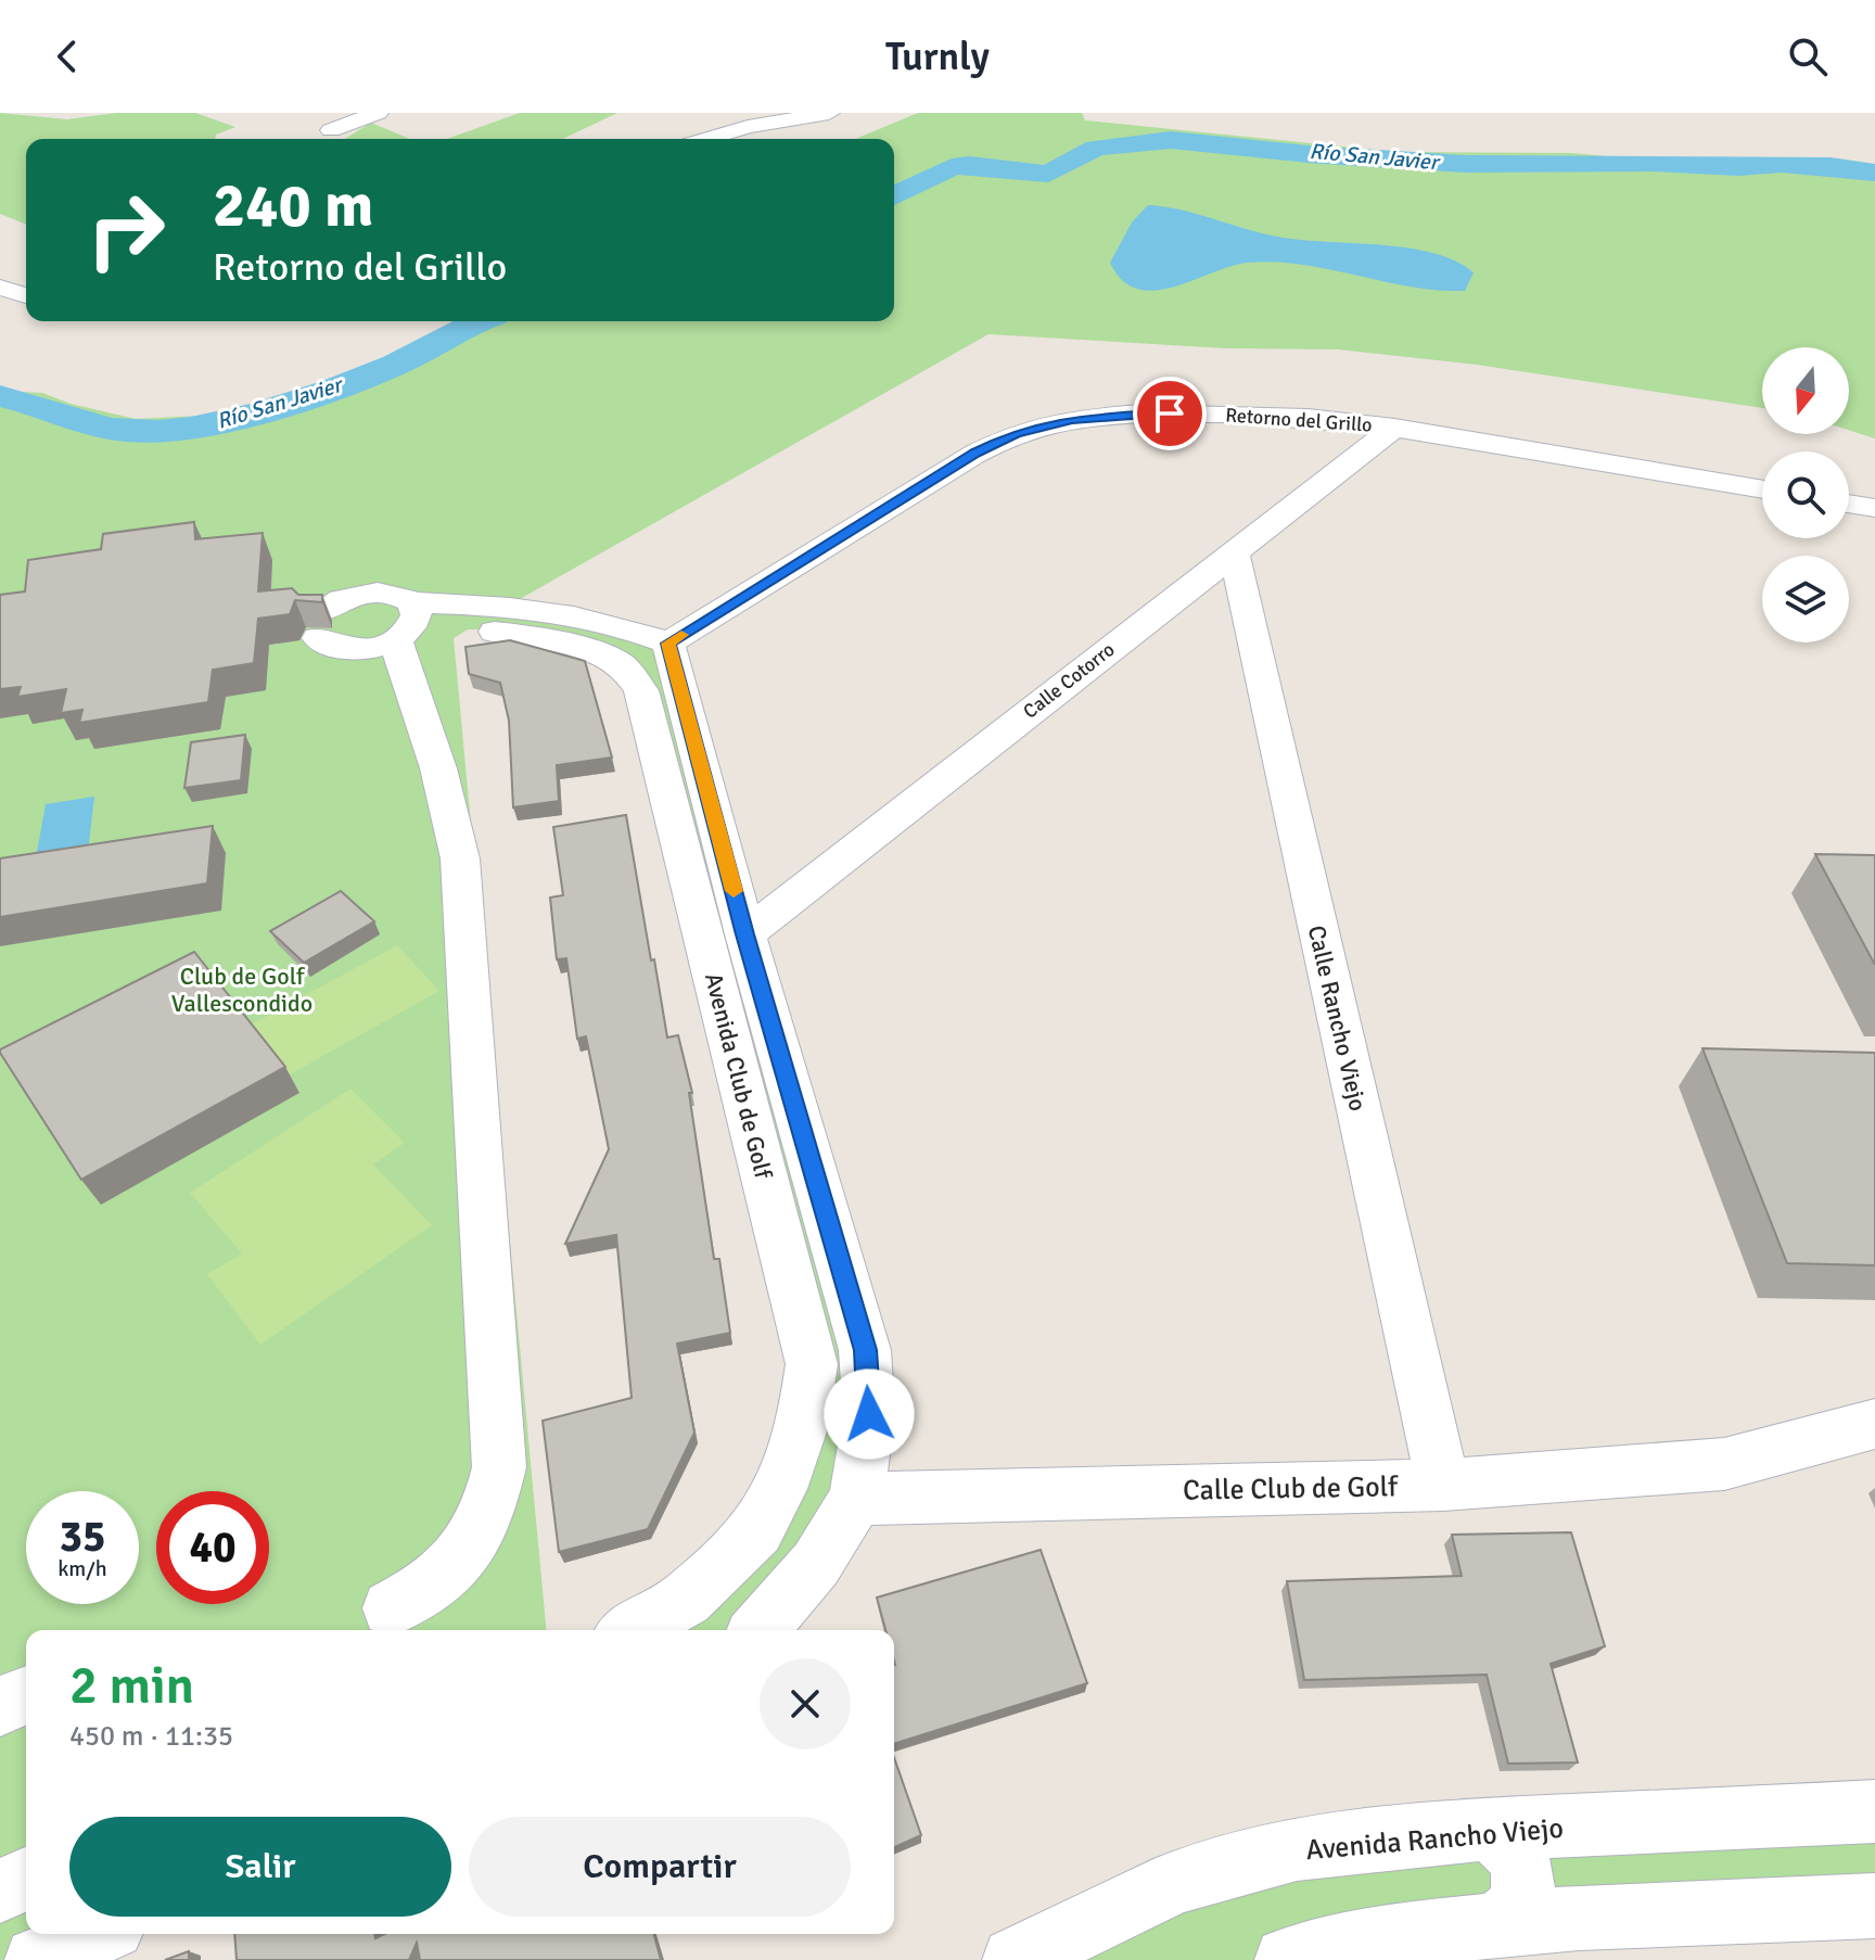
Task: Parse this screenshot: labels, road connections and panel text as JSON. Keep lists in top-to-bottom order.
{
  "streets": {
    "street": [
      "Retorno del Grillo",
      "Calle Cotorro",
      "Calle Rancho Viejo",
      "Avenida Club de Golf",
      "Calle Club de Golf",
      "Avenida Rancho Viejo"
    ]
  },
  "crossings": [
    ["Retorno del Grillo", "Calle Cotorro"],
    ["Retorno del Grillo", "Avenida Club de Golf"],
    ["Calle Cotorro", "Calle Rancho Viejo"],
    ["Calle Cotorro", "Avenida Club de Golf"],
    ["Calle Rancho Viejo", "Calle Club de Golf"],
    ["Avenida Club de Golf", "Calle Club de Golf"]
  ],
  "water": ["Río San Javier"],
  "parks": ["Club de Golf Vallescondido"],
  "north": "bottom",
  "page": {
    "header": "Turnly",
    "turn": ["240 m", "Retorno del Grillo"],
    "speed": "35 km/h",
    "limit": "40",
    "heading": ["2 min", "450 m · 11:35"],
    "buttons": ["Salir", "Compartir"]
  }
}
